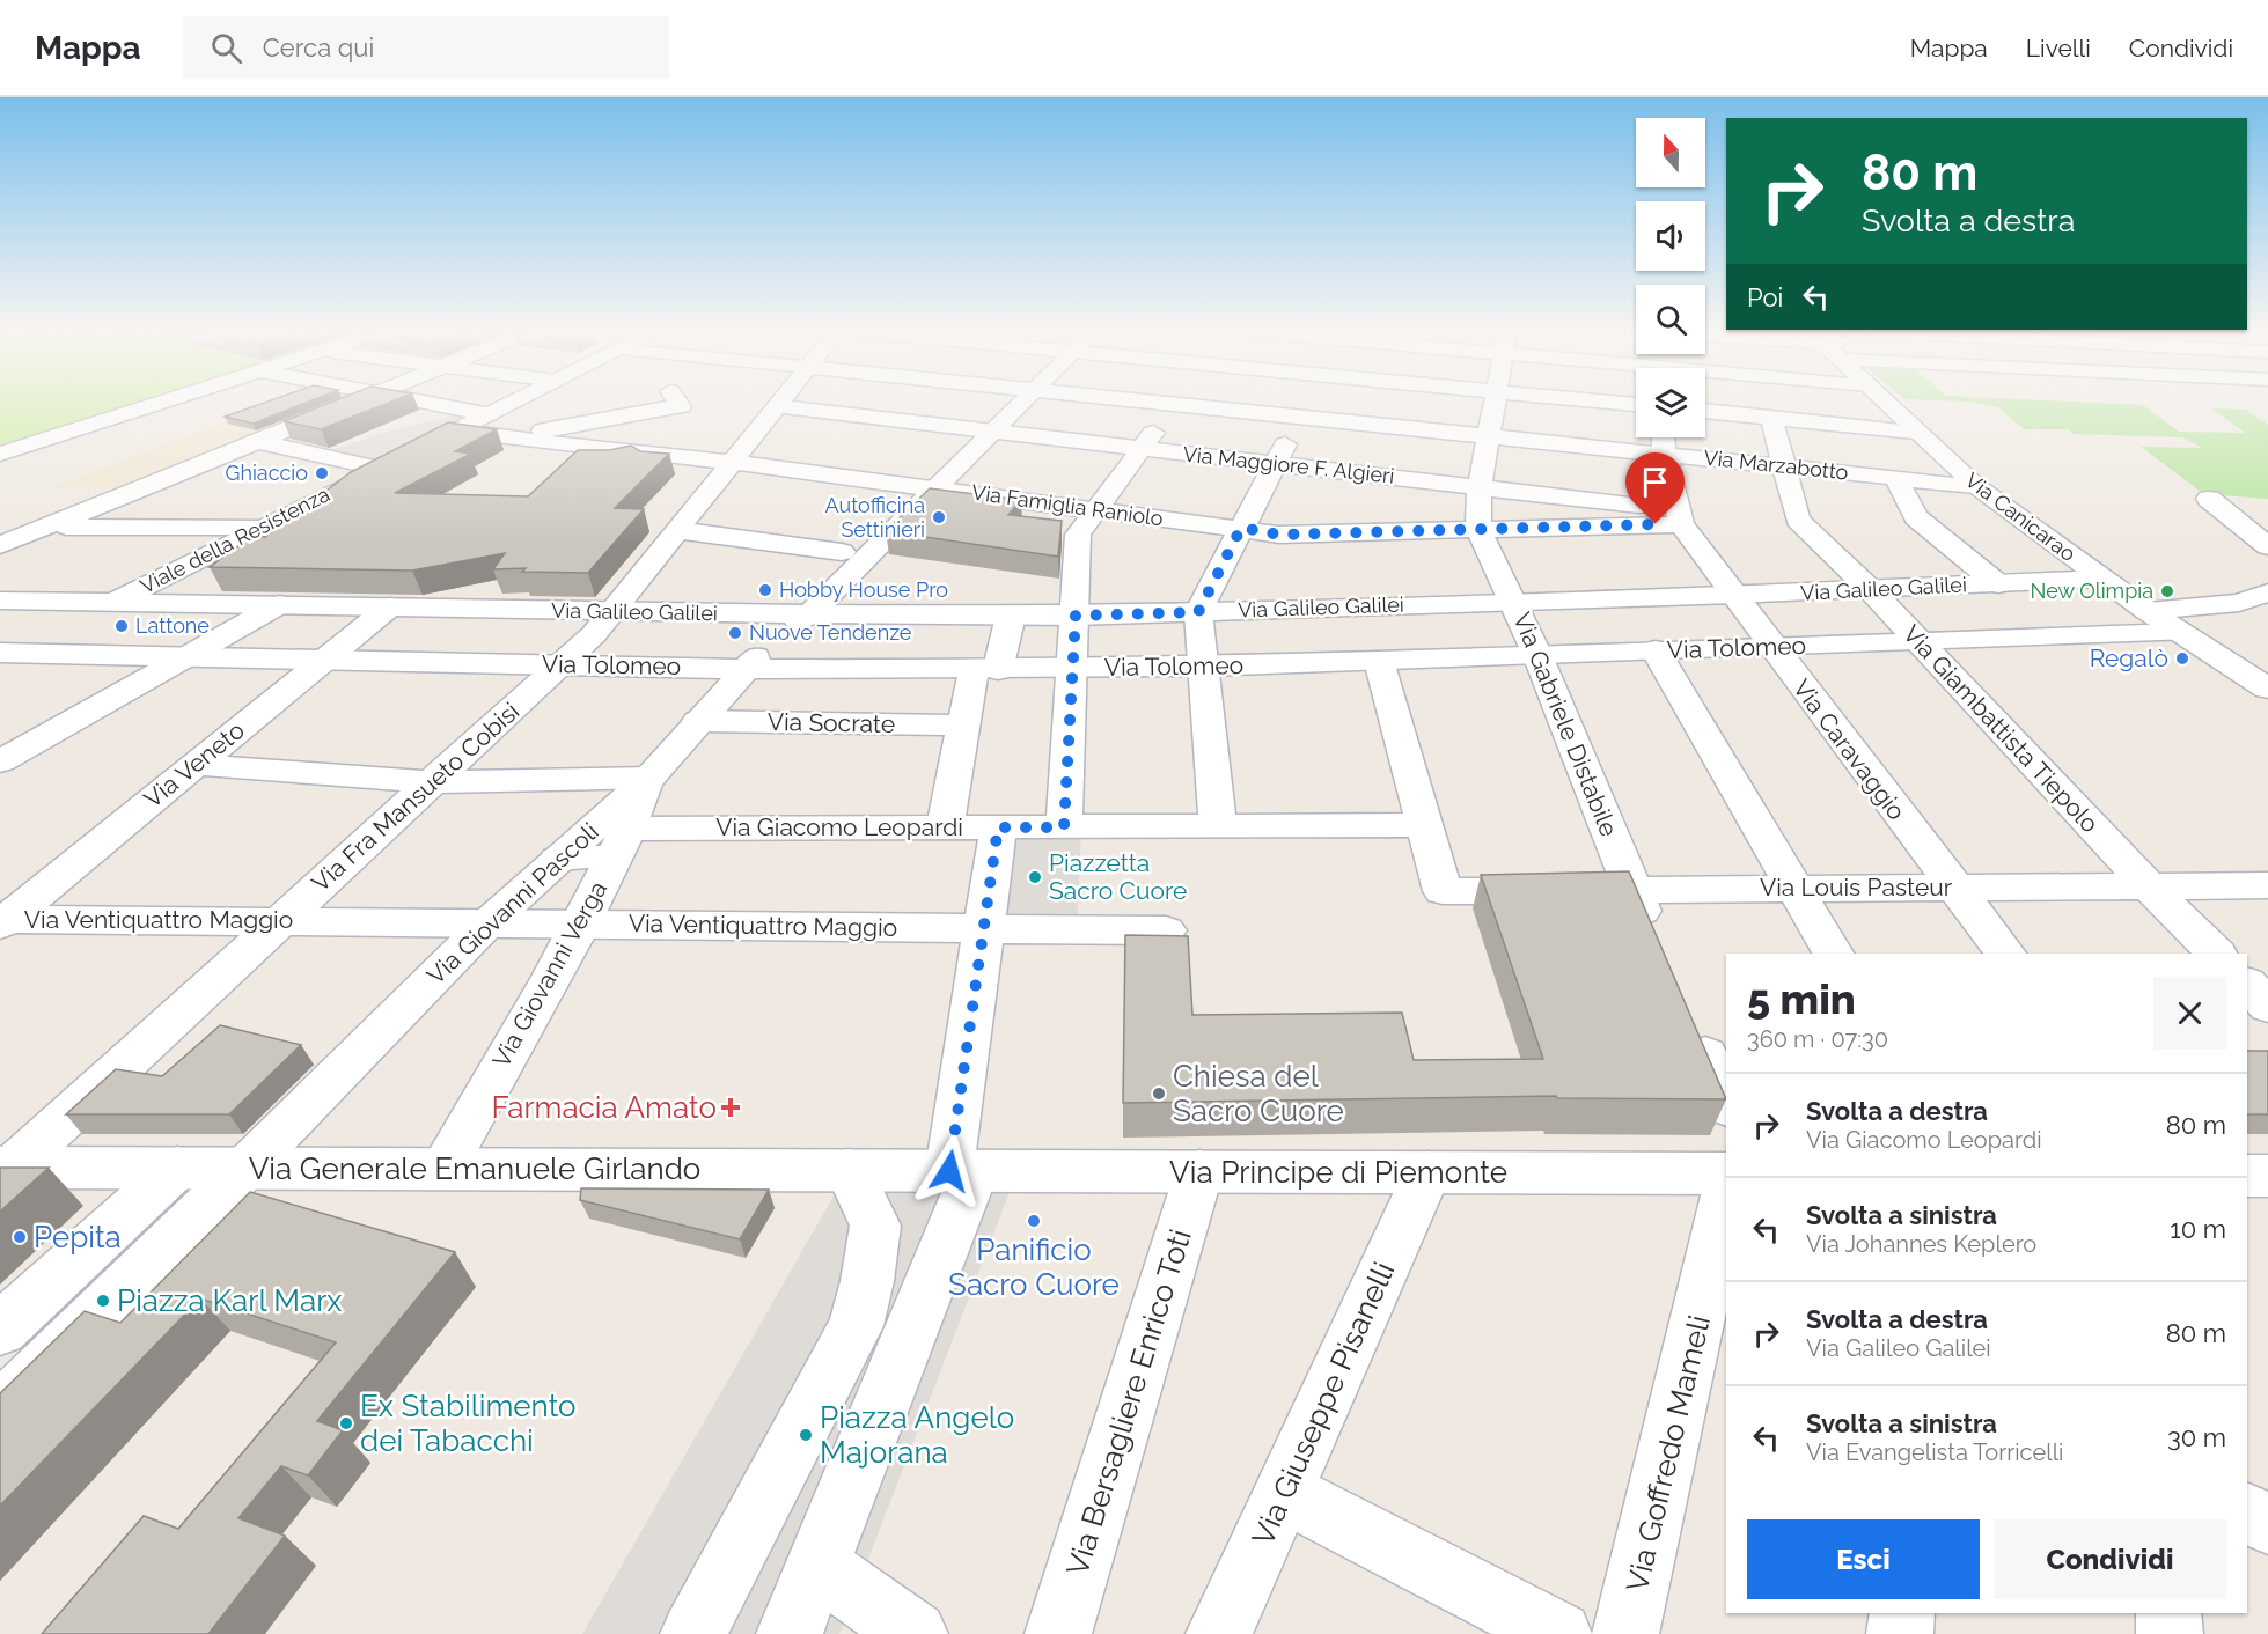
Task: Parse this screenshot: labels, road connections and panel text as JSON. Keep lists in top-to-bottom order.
{
  "streets": {
    "street": [
      "Via Maggiore F. Algieri",
      "Via Marzabotto",
      "Via Famiglia Raniolo",
      "Via Canicarao",
      "Viale della Resistenza",
      "Via Galileo Galilei",
      "Via Tolomeo",
      "Via Socrate",
      "Via Gabriele Distabile",
      "Via Giambattista Tiepolo",
      "Via Caravaggio",
      "Via Veneto",
      "Via Fra Mansueto Cobisi",
      "Via Giacomo Leopardi",
      "Via Louis Pasteur",
      "Via Giovanni Pascoli",
      "Via Ventiquattro Maggio",
      "Via Giovanni Verga",
      "Via Generale Emanuele Girlando",
      "Via Principe di Piemonte",
      "Via Bersagliere Enrico Toti",
      "Via Giuseppe Pisanelli",
      "Via Goffredo Mameli"
    ]
  },
  "crossings": [
    ["Via Maggiore F. Algieri", "Via Famiglia Raniolo"],
    ["Via Maggiore F. Algieri", "Via Gabriele Distabile"],
    ["Via Maggiore F. Algieri", "Via Caravaggio"],
    ["Via Maggiore F. Algieri", "Via Fra Mansueto Cobisi"],
    ["Via Maggiore F. Algieri", "Via Giovanni Pascoli"],
    ["Via Marzabotto", "Via Canicarao"],
    ["Via Marzabotto", "Via Gabriele Distabile"],
    ["Via Marzabotto", "Via Giambattista Tiepolo"],
    ["Via Marzabotto", "Via Caravaggio"],
    ["Via Famiglia Raniolo", "Viale della Resistenza"],
    ["Via Famiglia Raniolo", "Via Gabriele Distabile"],
    ["Via Famiglia Raniolo", "Via Caravaggio"],
    ["Via Famiglia Raniolo", "Via Fra Mansueto Cobisi"],
    ["Via Famiglia Raniolo", "Via Giovanni Pascoli"],
    ["Via Canicarao", "Via Galileo Galilei"],
    ["Via Canicarao", "Via Tolomeo"],
    ["Viale della Resistenza", "Via Galileo Galilei"],
    ["Viale della Resistenza", "Via Tolomeo"],
    ["Via Galileo Galilei", "Via Gabriele Distabile"],
    ["Via Galileo Galilei", "Via Giambattista Tiepolo"],
    ["Via Galileo Galilei", "Via Caravaggio"],
    ["Via Galileo Galilei", "Via Veneto"],
    ["Via Galileo Galilei", "Via Fra Mansueto Cobisi"],
    ["Via Galileo Galilei", "Via Giovanni Pascoli"],
    ["Via Tolomeo", "Via Gabriele Distabile"],
    ["Via Tolomeo", "Via Giambattista Tiepolo"],
    ["Via Tolomeo", "Via Caravaggio"],
    ["Via Tolomeo", "Via Veneto"],
    ["Via Tolomeo", "Via Fra Mansueto Cobisi"],
    ["Via Tolomeo", "Via Giovanni Pascoli"],
    ["Via Socrate", "Via Giovanni Pascoli"],
    ["Via Gabriele Distabile", "Via Louis Pasteur"],
    ["Via Giambattista Tiepolo", "Via Louis Pasteur"],
    ["Via Caravaggio", "Via Louis Pasteur"],
    ["Via Veneto", "Via Ventiquattro Maggio"],
    ["Via Fra Mansueto Cobisi", "Via Ventiquattro Maggio"],
    ["Via Fra Mansueto Cobisi", "Via Generale Emanuele Girlando"],
    ["Via Giacomo Leopardi", "Via Louis Pasteur"],
    ["Via Giacomo Leopardi", "Via Giovanni Pascoli"],
    ["Via Giacomo Leopardi", "Via Giovanni Verga"],
    ["Via Giovanni Pascoli", "Via Ventiquattro Maggio"],
    ["Via Giovanni Pascoli", "Via Giovanni Verga"],
    ["Via Giovanni Pascoli", "Via Generale Emanuele Girlando"],
    ["Via Ventiquattro Maggio", "Via Giovanni Verga"],
    ["Via Giovanni Verga", "Via Generale Emanuele Girlando"],
    ["Via Generale Emanuele Girlando", "Via Principe di Piemonte"],
    ["Via Principe di Piemonte", "Via Bersagliere Enrico Toti"],
    ["Via Principe di Piemonte", "Via Giuseppe Pisanelli"]
  ],
  "places": {
    "other": [
      "Ghiaccio",
      "Autofficina Settinieri",
      "Hobby House Pro",
      "New Olimpia",
      "Lattone",
      "Nuove Tendenze",
      "Regalò",
      "Piazzetta Sacro Cuore",
      "Chiesa del Sacro Cuore",
      "Panificio Sacro Cuore",
      "Pepita",
      "Piazza Karl Marx",
      "Ex Stabilimento dei Tabacchi",
      "Piazza Angelo Majorana"
    ],
    "health": ["Farmacia Amato"]
  },
  "north": "top",
  "page": {
    "header": "Mappa",
    "search": "Cerca qui",
    "nav": ["Mappa", "Livelli", "Condividi"],
    "turn": ["80 m", "Svolta a destra"],
    "then": "Poi",
    "heading": ["5 min", "360 m · 07:30"],
    "list": [
      {
        "name": "Svolta a destra",
        "note": "Via Giacomo Leopardi",
        "value": "80 m"
      },
      {
        "name": "Svolta a sinistra",
        "note": "Via Johannes Keplero",
        "value": "10 m"
      },
      {
        "name": "Svolta a destra",
        "note": "Via Galileo Galilei",
        "value": "80 m"
      },
      {
        "name": "Svolta a sinistra",
        "note": "Via Evangelista Torricelli",
        "value": "30 m"
      }
    ],
    "buttons": ["Esci", "Condividi"]
  }
}
